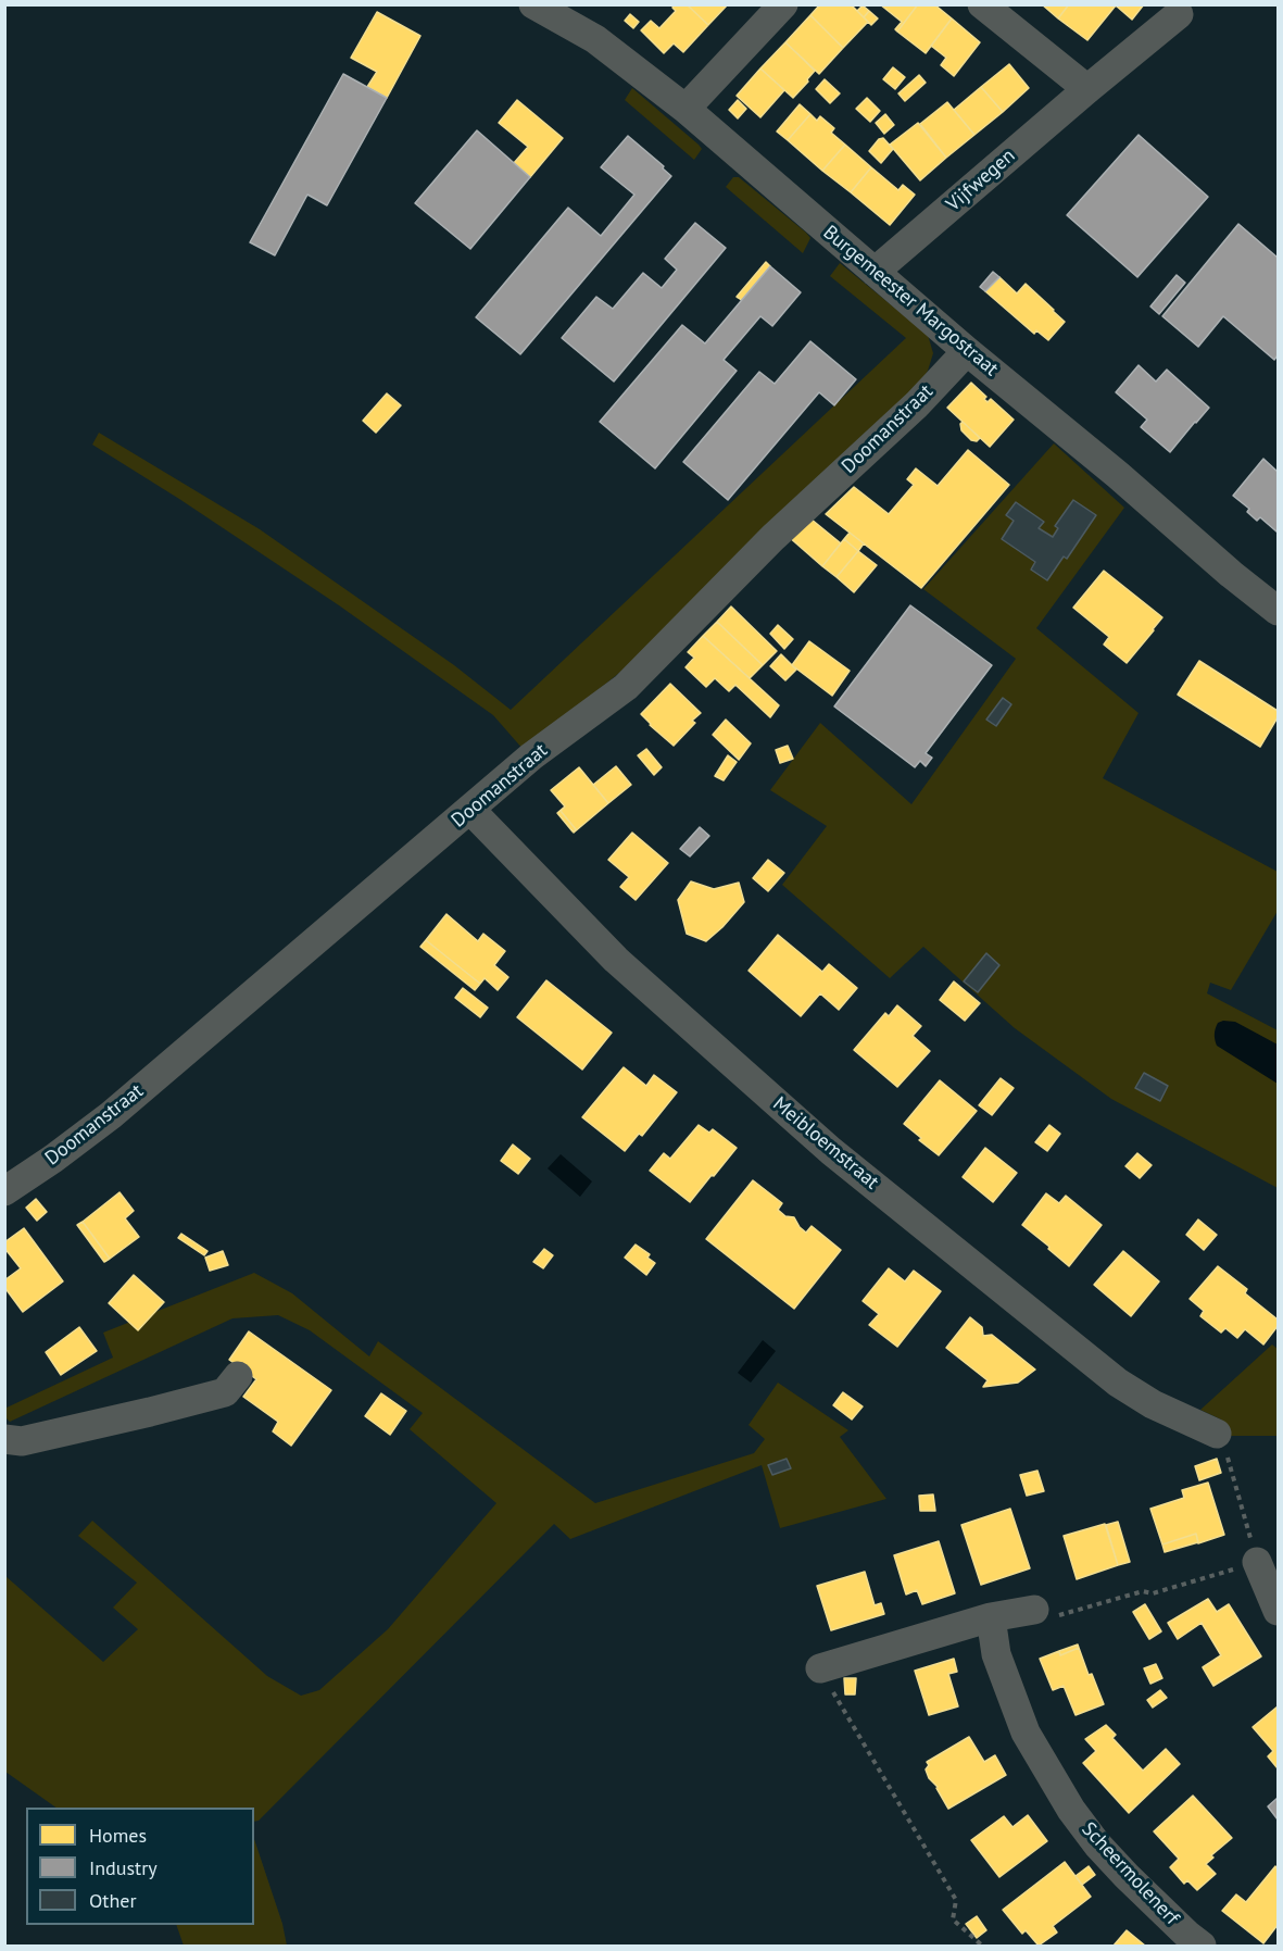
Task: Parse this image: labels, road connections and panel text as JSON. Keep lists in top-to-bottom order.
{
  "streets": {
    "street": [
      "Vijfwegen",
      "Burgemeester Margostraat",
      "Doomanstraat",
      "Meibloemstraat",
      "Scheermolenerf"
    ]
  },
  "crossings": [
    ["Vijfwegen", "Burgemeester Margostraat"],
    ["Burgemeester Margostraat", "Doomanstraat"],
    ["Doomanstraat", "Meibloemstraat"]
  ],
  "legend": ["Homes", "Industry", "Other"]
}
